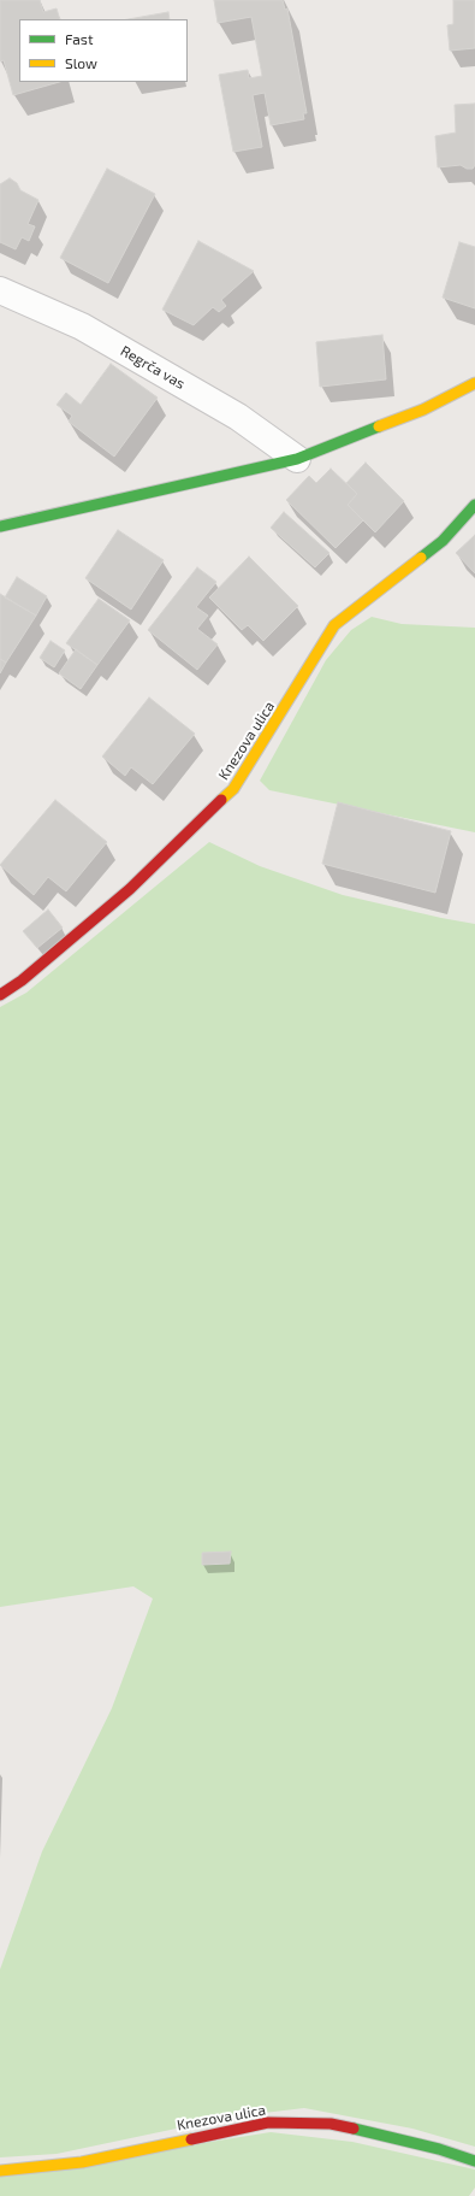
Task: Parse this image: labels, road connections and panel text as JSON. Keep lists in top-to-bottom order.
{
  "streets": {
    "street": ["Regrča vas", "Knezova ulica"]
  },
  "legend": ["Fast", "Slow"]
}
